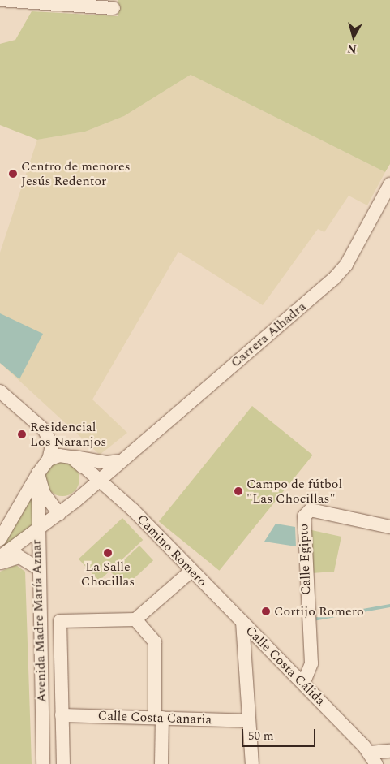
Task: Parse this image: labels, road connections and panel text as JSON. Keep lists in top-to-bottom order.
{
  "streets": {
    "street": [
      "Carrera Alhadra",
      "Camino Romero",
      "Calle Egipto",
      "Avenida Madre María Aznar",
      "Calle Costa Cálida",
      "Calle Costa Canaria"
    ]
  },
  "crossings": [
    ["Carrera Alhadra", "Camino Romero"],
    ["Carrera Alhadra", "Avenida Madre María Aznar"],
    ["Camino Romero", "Avenida Madre María Aznar"],
    ["Camino Romero", "Calle Costa Cálida"],
    ["Calle Egipto", "Calle Costa Cálida"],
    ["Avenida Madre María Aznar", "Calle Costa Canaria"]
  ],
  "places": [
    "Centro de menores Jesús Redentor",
    "Residencial Los Naranjos",
    "Campo de fútbol \"Las Chocillas\"",
    "La Salle Chocillas",
    "Cortijo Romero"
  ],
  "scale_bar": "50 m",
  "north": "bottom"
}
